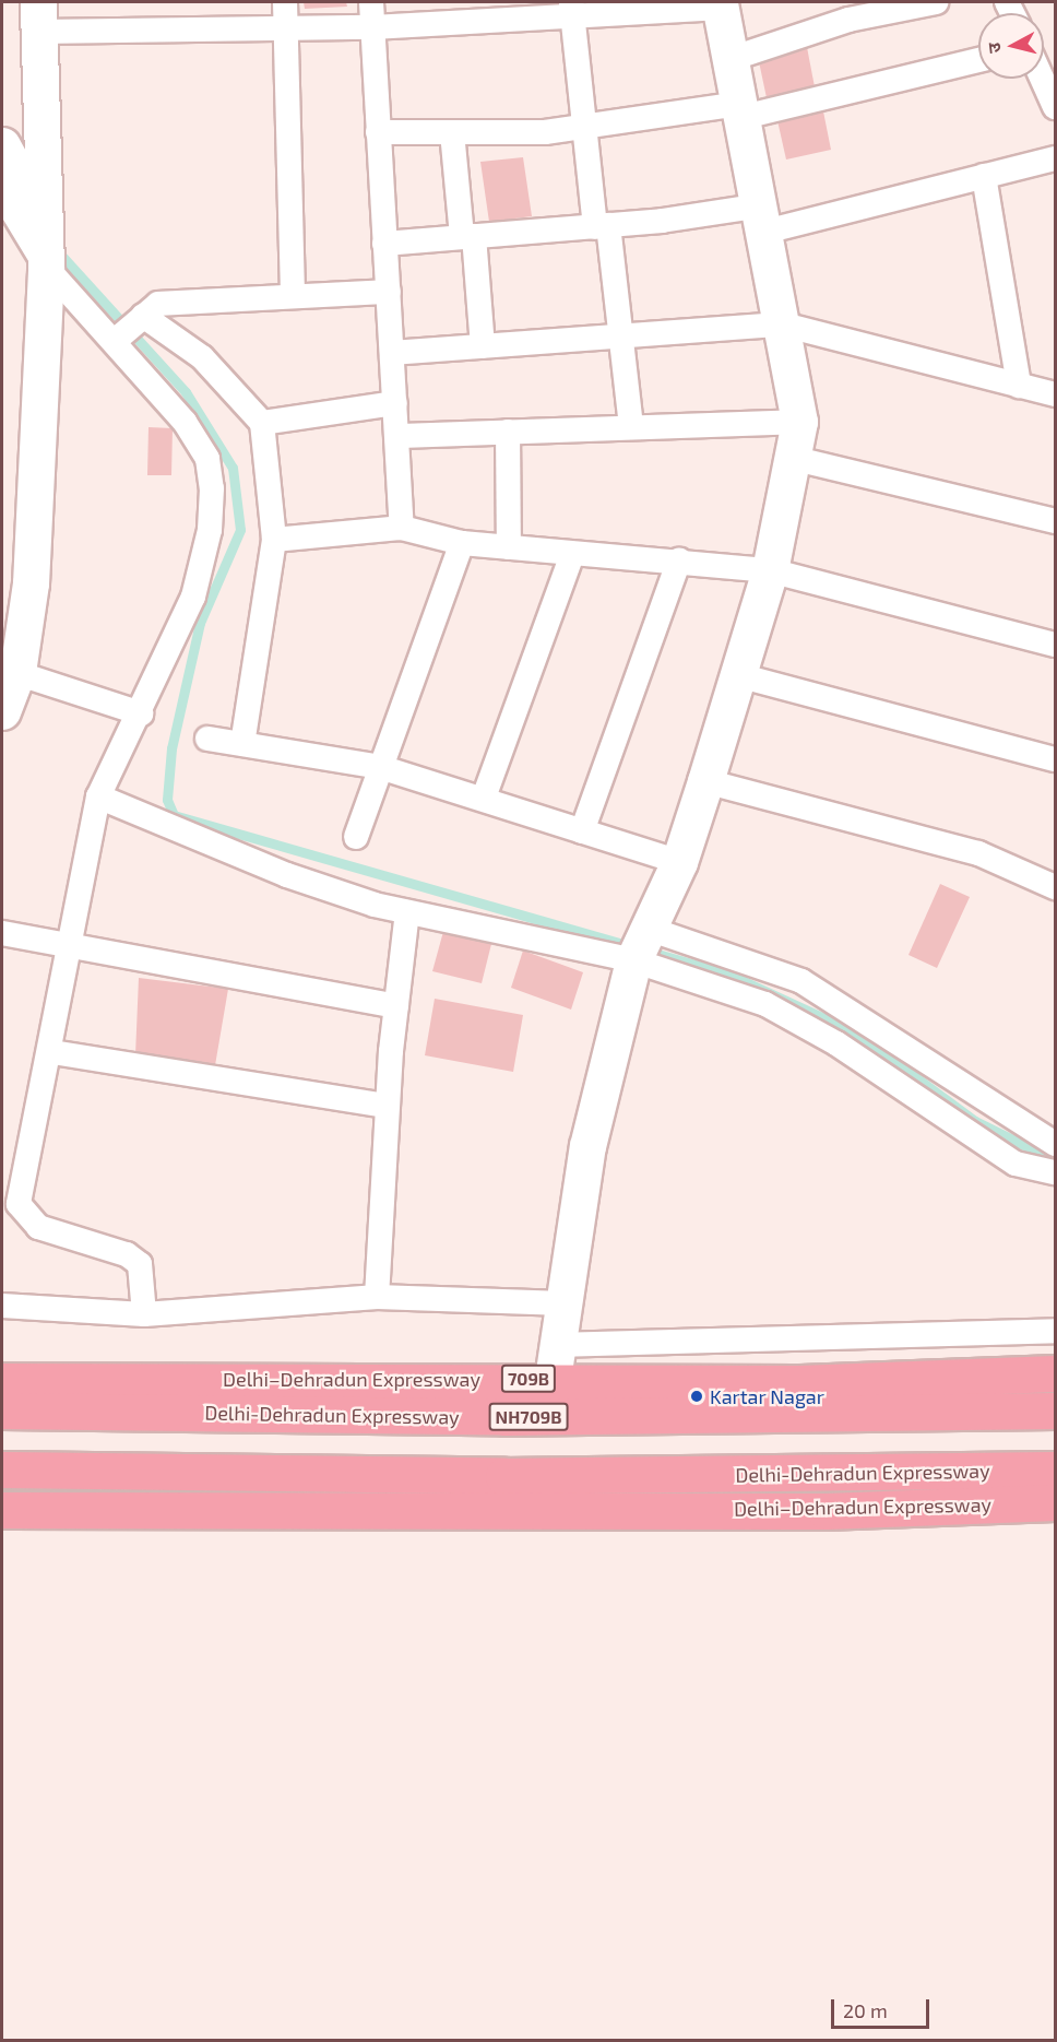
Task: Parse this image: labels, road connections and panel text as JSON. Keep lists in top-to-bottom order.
{
  "streets": {
    "highway": [
      "Delhi–Dehradun Expressway",
      "709B",
      "Delhi-Dehradun Expressway",
      "NH709B"
    ]
  },
  "places": ["Kartar Nagar"],
  "scale_bar": "20 m",
  "north": "left"
}
